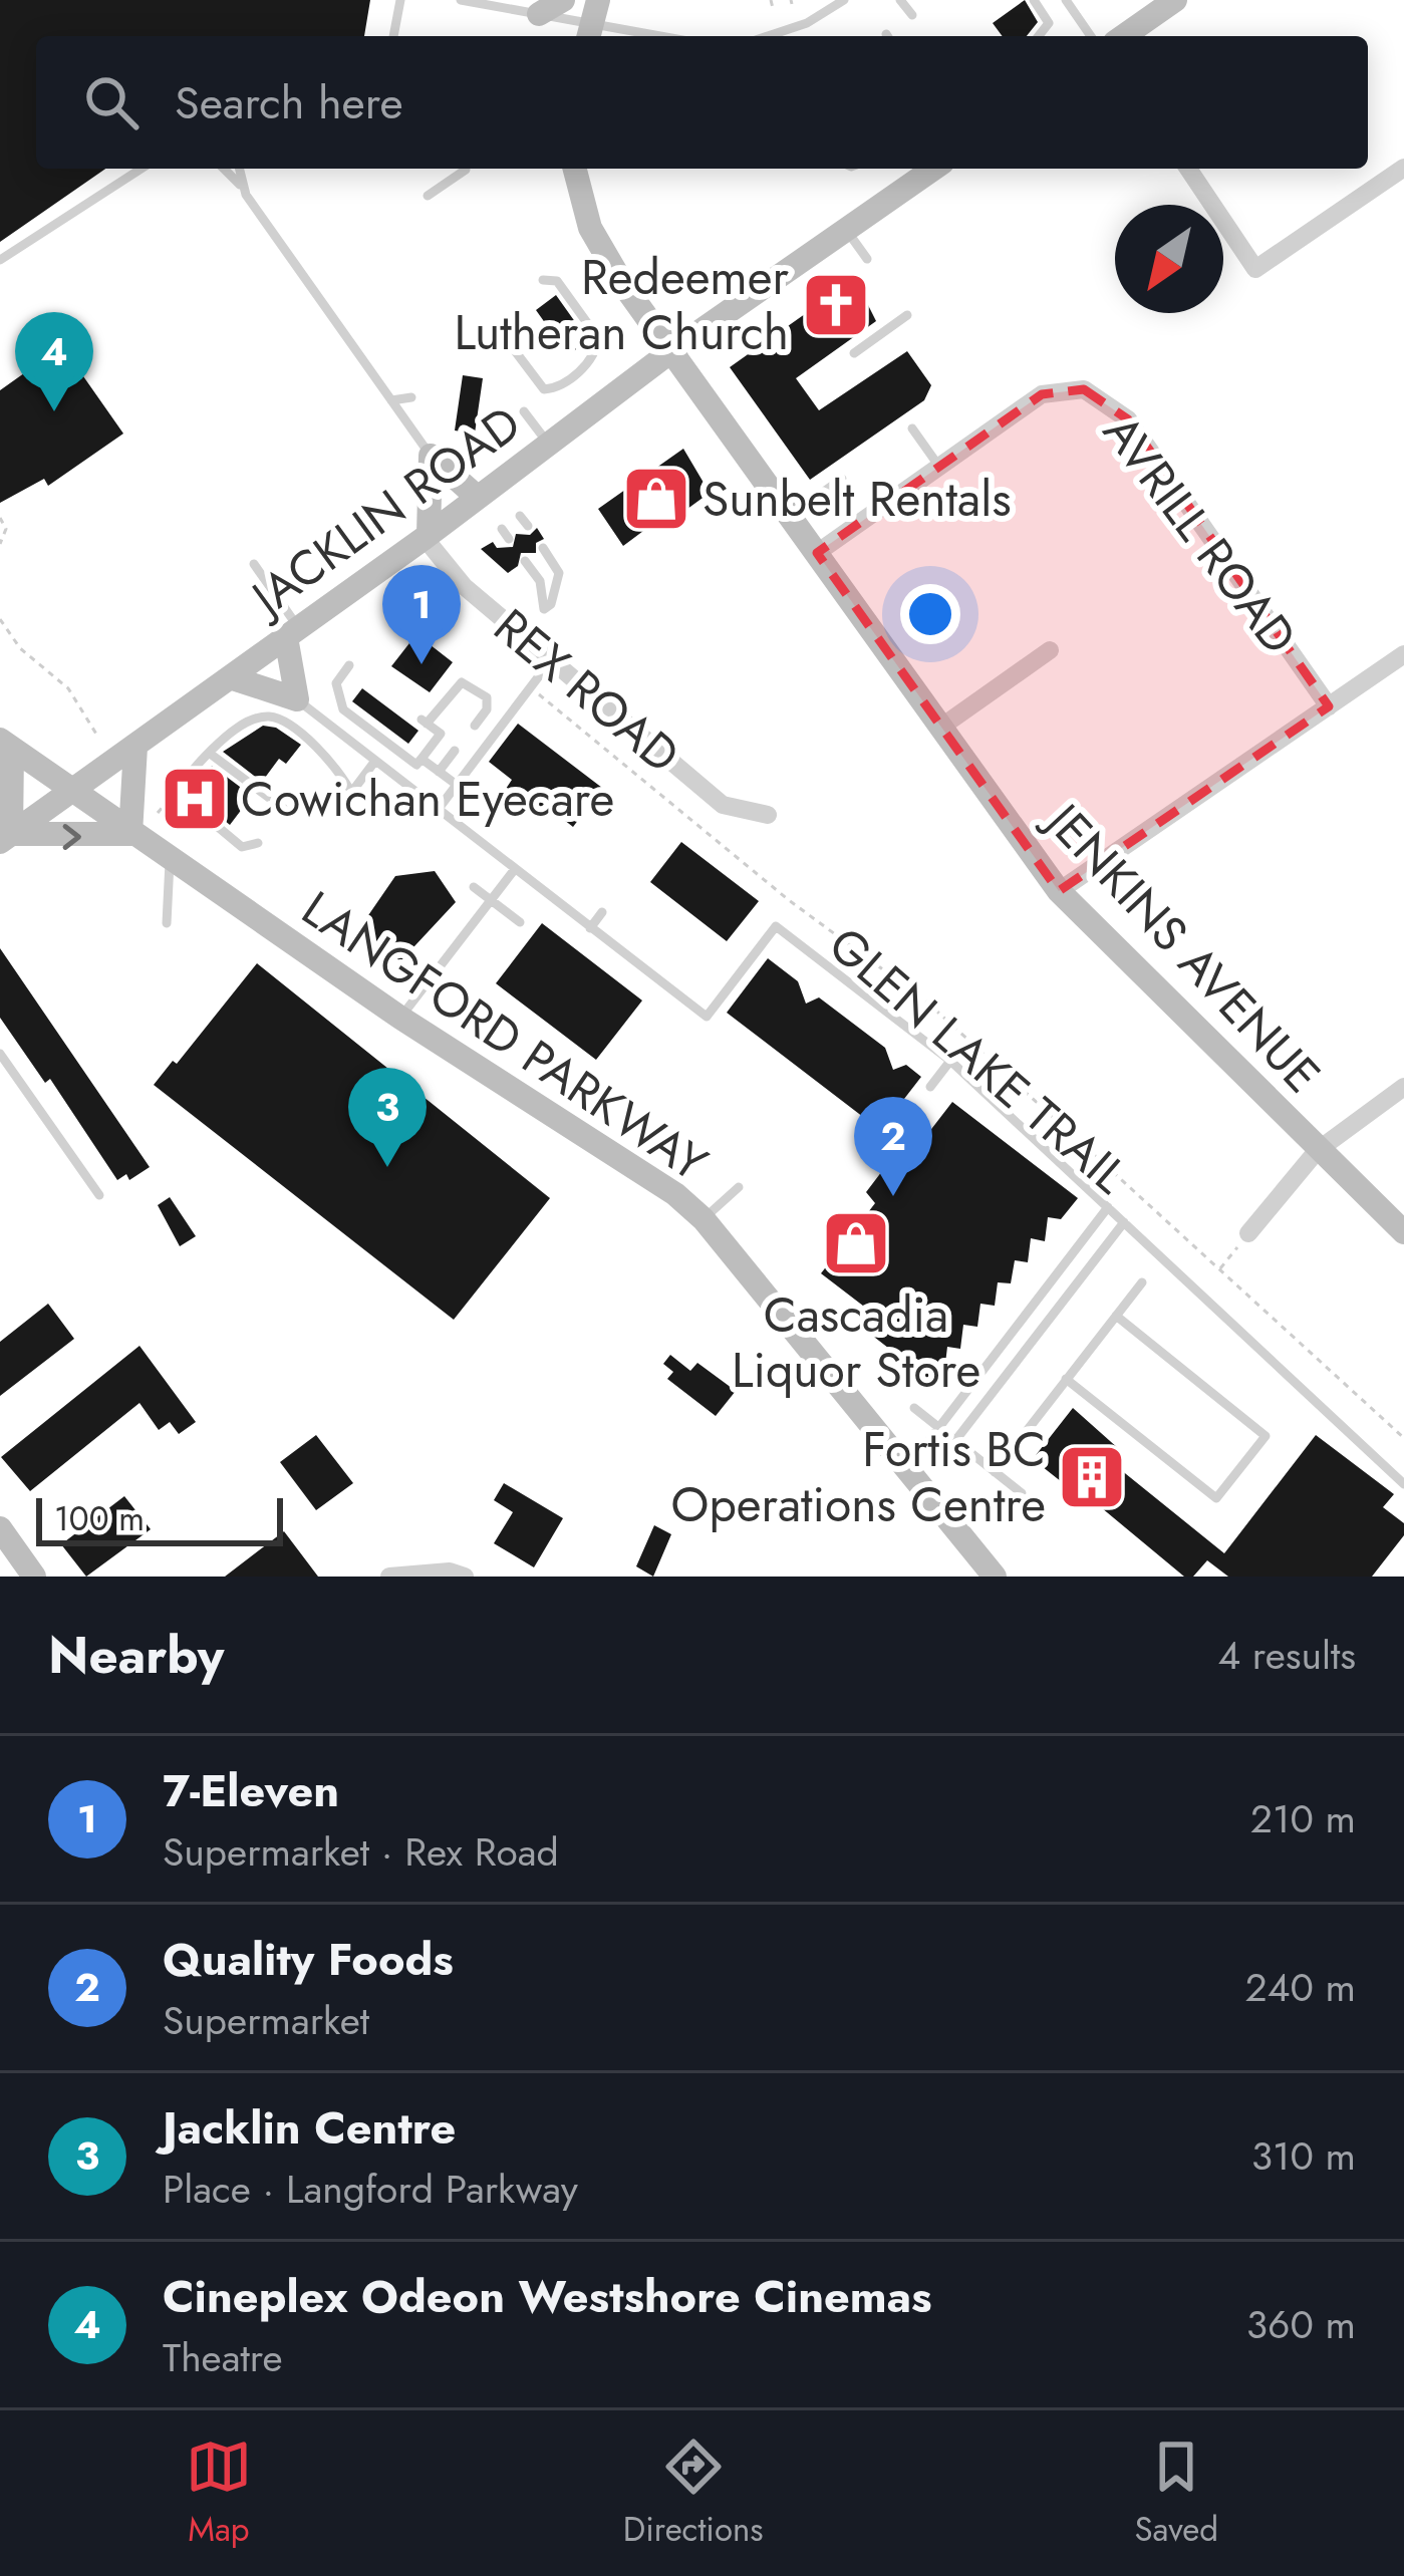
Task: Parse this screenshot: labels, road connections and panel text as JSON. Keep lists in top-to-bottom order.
{
  "streets": {
    "main road": ["JACKLIN ROAD", "JENKINS AVENUE", "LANGFORD PARKWAY"],
    "street": ["AVRILL ROAD", "REX ROAD"],
    "path": ["GLEN LAKE TRAIL"]
  },
  "crossings": [
    ["JACKLIN ROAD", "REX ROAD"],
    ["JACKLIN ROAD", "JENKINS AVENUE"],
    ["JACKLIN ROAD", "LANGFORD PARKWAY"],
    ["AVRILL ROAD", "JENKINS AVENUE"]
  ],
  "places": {
    "church": ["Redeemer Lutheran Church"],
    "shop": ["Sunbelt Rentals", "Cascadia Liquor Store"],
    "hospital": ["Cowichan Eyecare"],
    "building": ["Fortis BC Operations Centre"]
  },
  "scale_bar": "100 m",
  "north": "bottom left",
  "page": {
    "search": "Search here",
    "pins": [
      "4",
      "1",
      "3",
      "2"
    ],
    "scale": "100 m",
    "heading": ["Nearby", "4 results"],
    "list": [
      {
        "mark": "1",
        "name": "7-Eleven",
        "note": "Supermarket · Rex Road",
        "value": "210 m"
      },
      {
        "mark": "2",
        "name": "Quality Foods",
        "note": "Supermarket",
        "value": "240 m"
      },
      {
        "mark": "3",
        "name": "Jacklin Centre",
        "note": "Place · Langford Parkway",
        "value": "310 m"
      },
      {
        "mark": "4",
        "name": "Cineplex Odeon Westshore Cinemas",
        "note": "Theatre",
        "value": "360 m"
      }
    ],
    "nav": ["Map", "Directions", "Saved"]
  }
}
